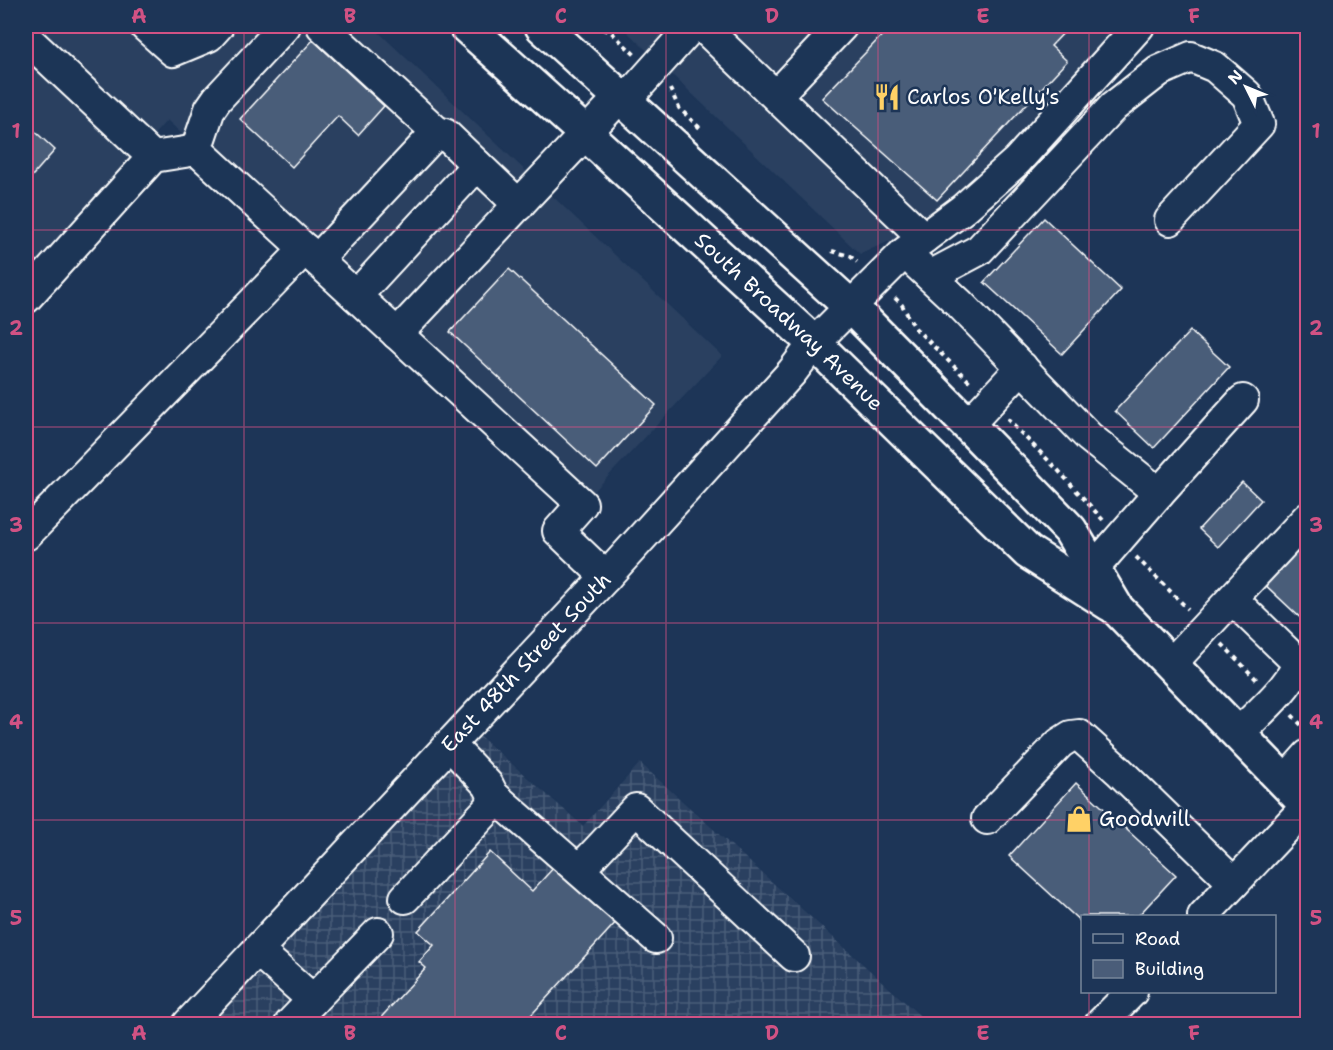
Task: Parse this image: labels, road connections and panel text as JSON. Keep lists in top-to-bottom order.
{
  "streets": {
    "main road": ["South Broadway Avenue"],
    "street": ["East 48th Street South"]
  },
  "crossings": [
    ["South Broadway Avenue", "East 48th Street South"]
  ],
  "places": {
    "restaurant": ["Carlos O'Kelly's"],
    "shop": ["Goodwill"]
  },
  "legend": ["Road", "Building"],
  "north": "top left",
  "grid": {
    "columns": [
      "A",
      "B",
      "C",
      "D",
      "E",
      "F"
    ],
    "rows": [
      "1",
      "2",
      "3",
      "4",
      "5"
    ]
  }
}
